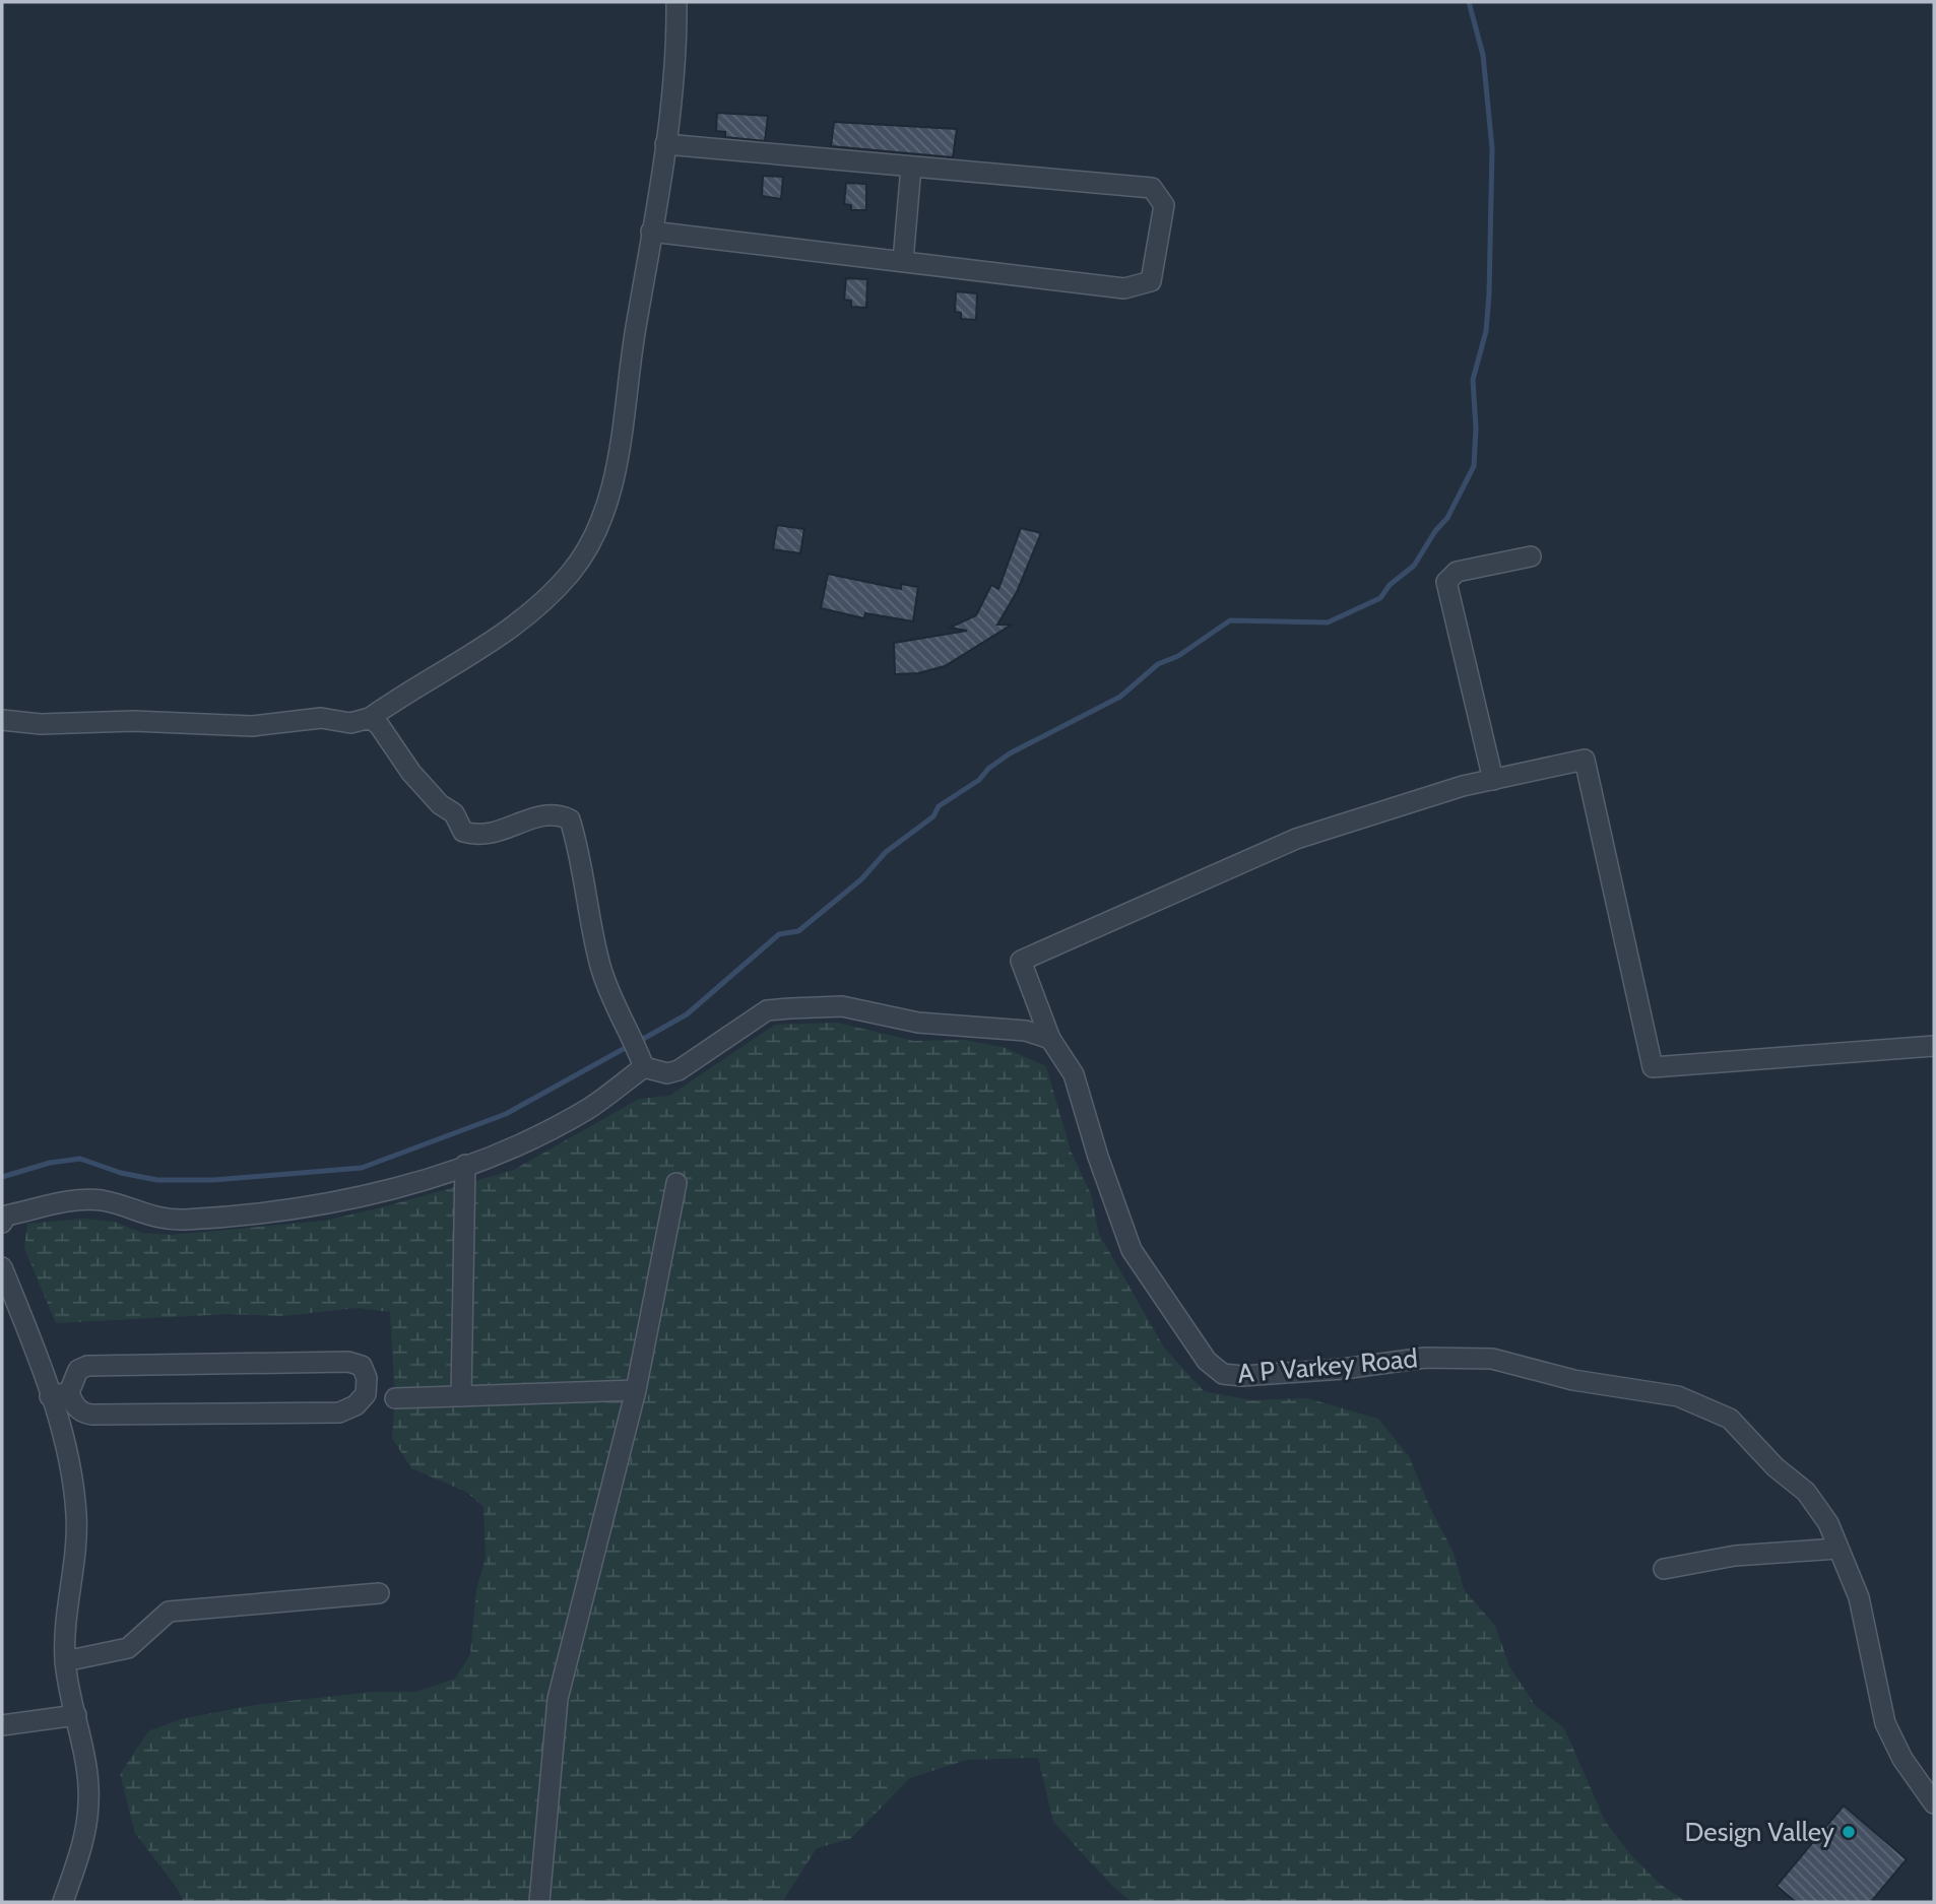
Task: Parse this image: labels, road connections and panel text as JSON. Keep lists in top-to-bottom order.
{
  "streets": {
    "street": ["A P Varkey Road"]
  },
  "places": ["Design Valley"]
}
